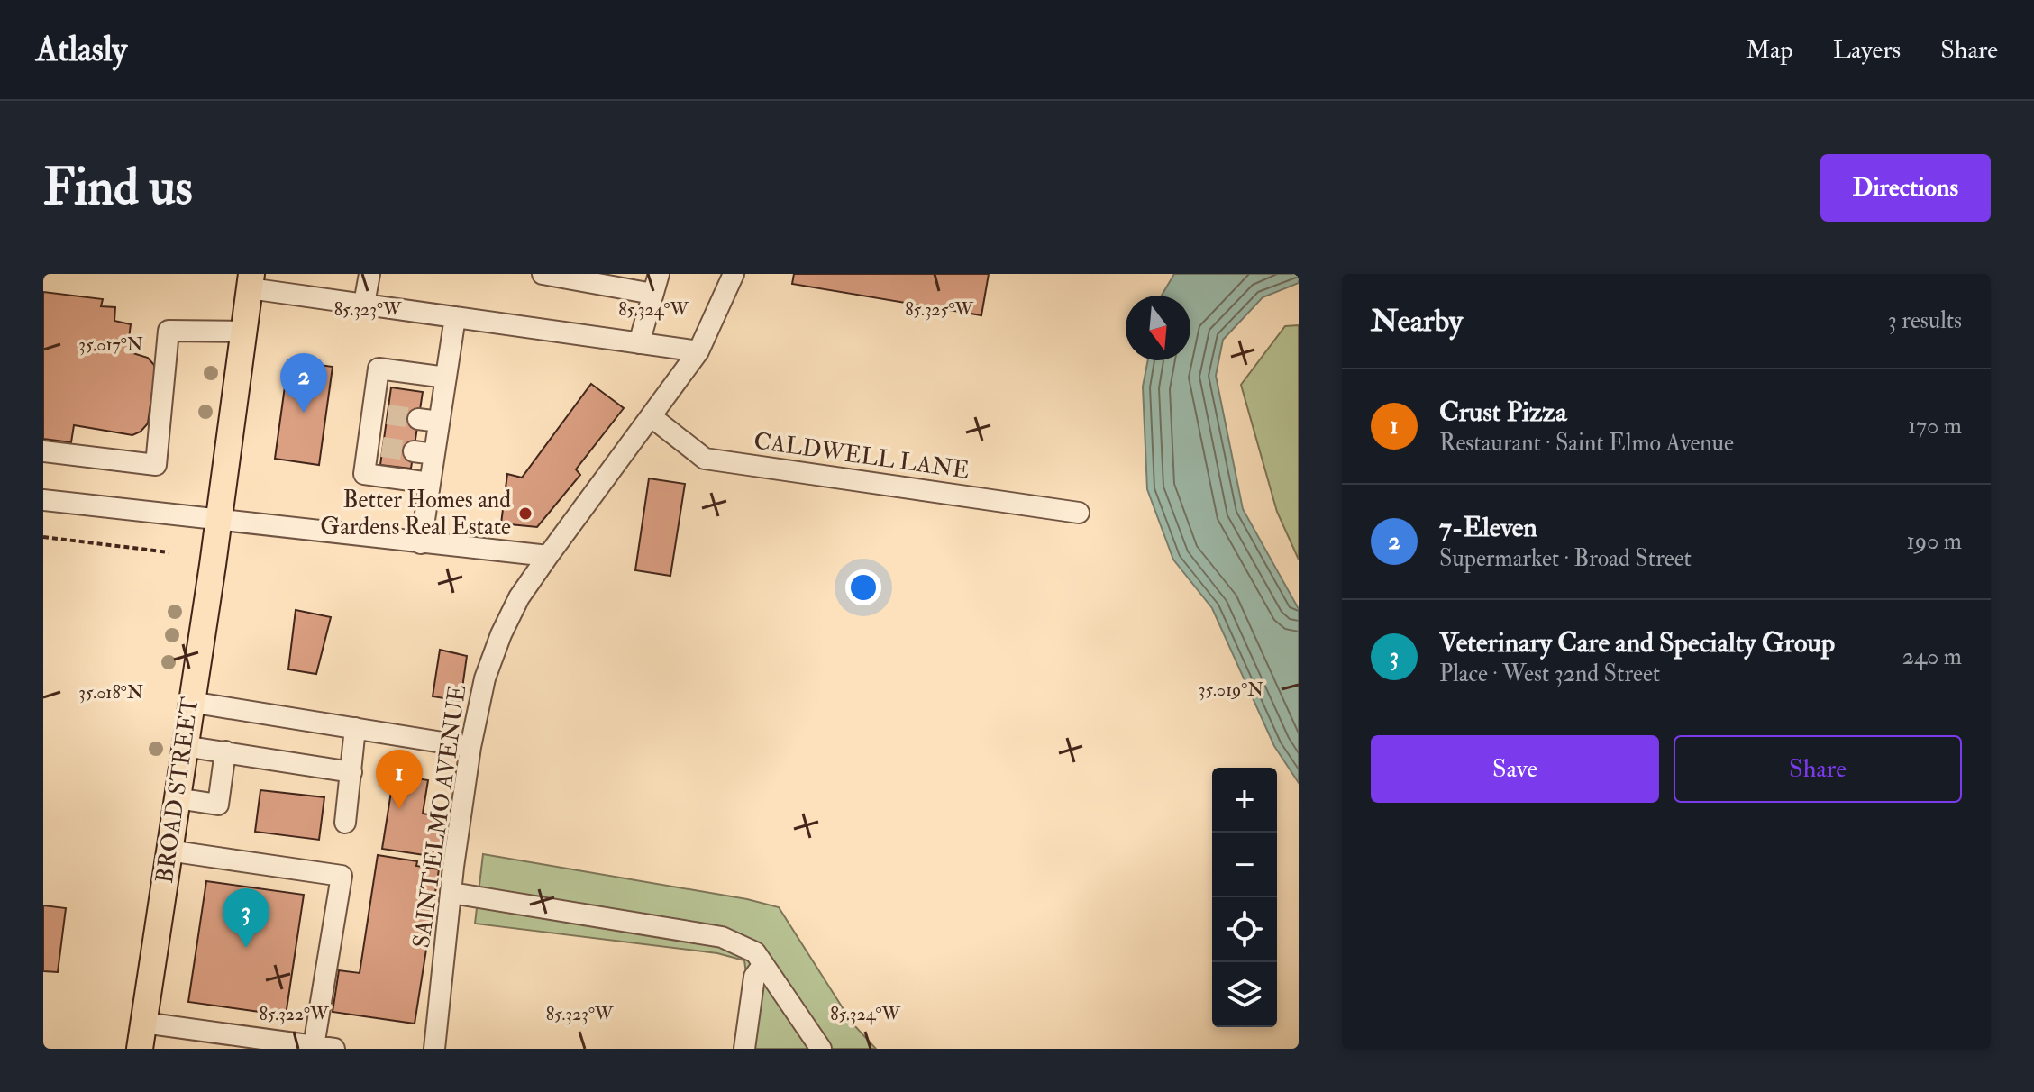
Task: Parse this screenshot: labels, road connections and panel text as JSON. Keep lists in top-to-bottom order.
{
  "streets": {
    "main road": ["BROAD STREET"],
    "street": ["CALDWELL LANE", "SAINT ELMO AVENUE"]
  },
  "crossings": [
    ["CALDWELL LANE", "SAINT ELMO AVENUE"]
  ],
  "places": ["Better Homes and Gardens Real Estate"],
  "north": "bottom",
  "page": {
    "header": "Atlasly",
    "nav": ["Map", "Layers", "Share"],
    "buttons": [
      "Directions",
      ["Save", "Share"]
    ],
    "title": "Find us",
    "heading": ["Nearby", "3 results"],
    "pins": ["2", "1", "3"],
    "list": [
      {
        "mark": "1",
        "name": "Crust Pizza",
        "note": "Restaurant · Saint Elmo Avenue",
        "value": "170 m"
      },
      {
        "mark": "2",
        "name": "7-Eleven",
        "note": "Supermarket · Broad Street",
        "value": "190 m"
      },
      {
        "mark": "3",
        "name": "Veterinary Care and Specialty Group",
        "note": "Place · West 32nd Street",
        "value": "240 m"
      }
    ],
    "map_buttons": ["+", "−"]
  },
  "coordinates": [
    "85.323°W",
    "85.324°W",
    "85.325°W",
    "35.017°N",
    "35.019°N",
    "35.018°N",
    "85.322°W"
  ]
}
